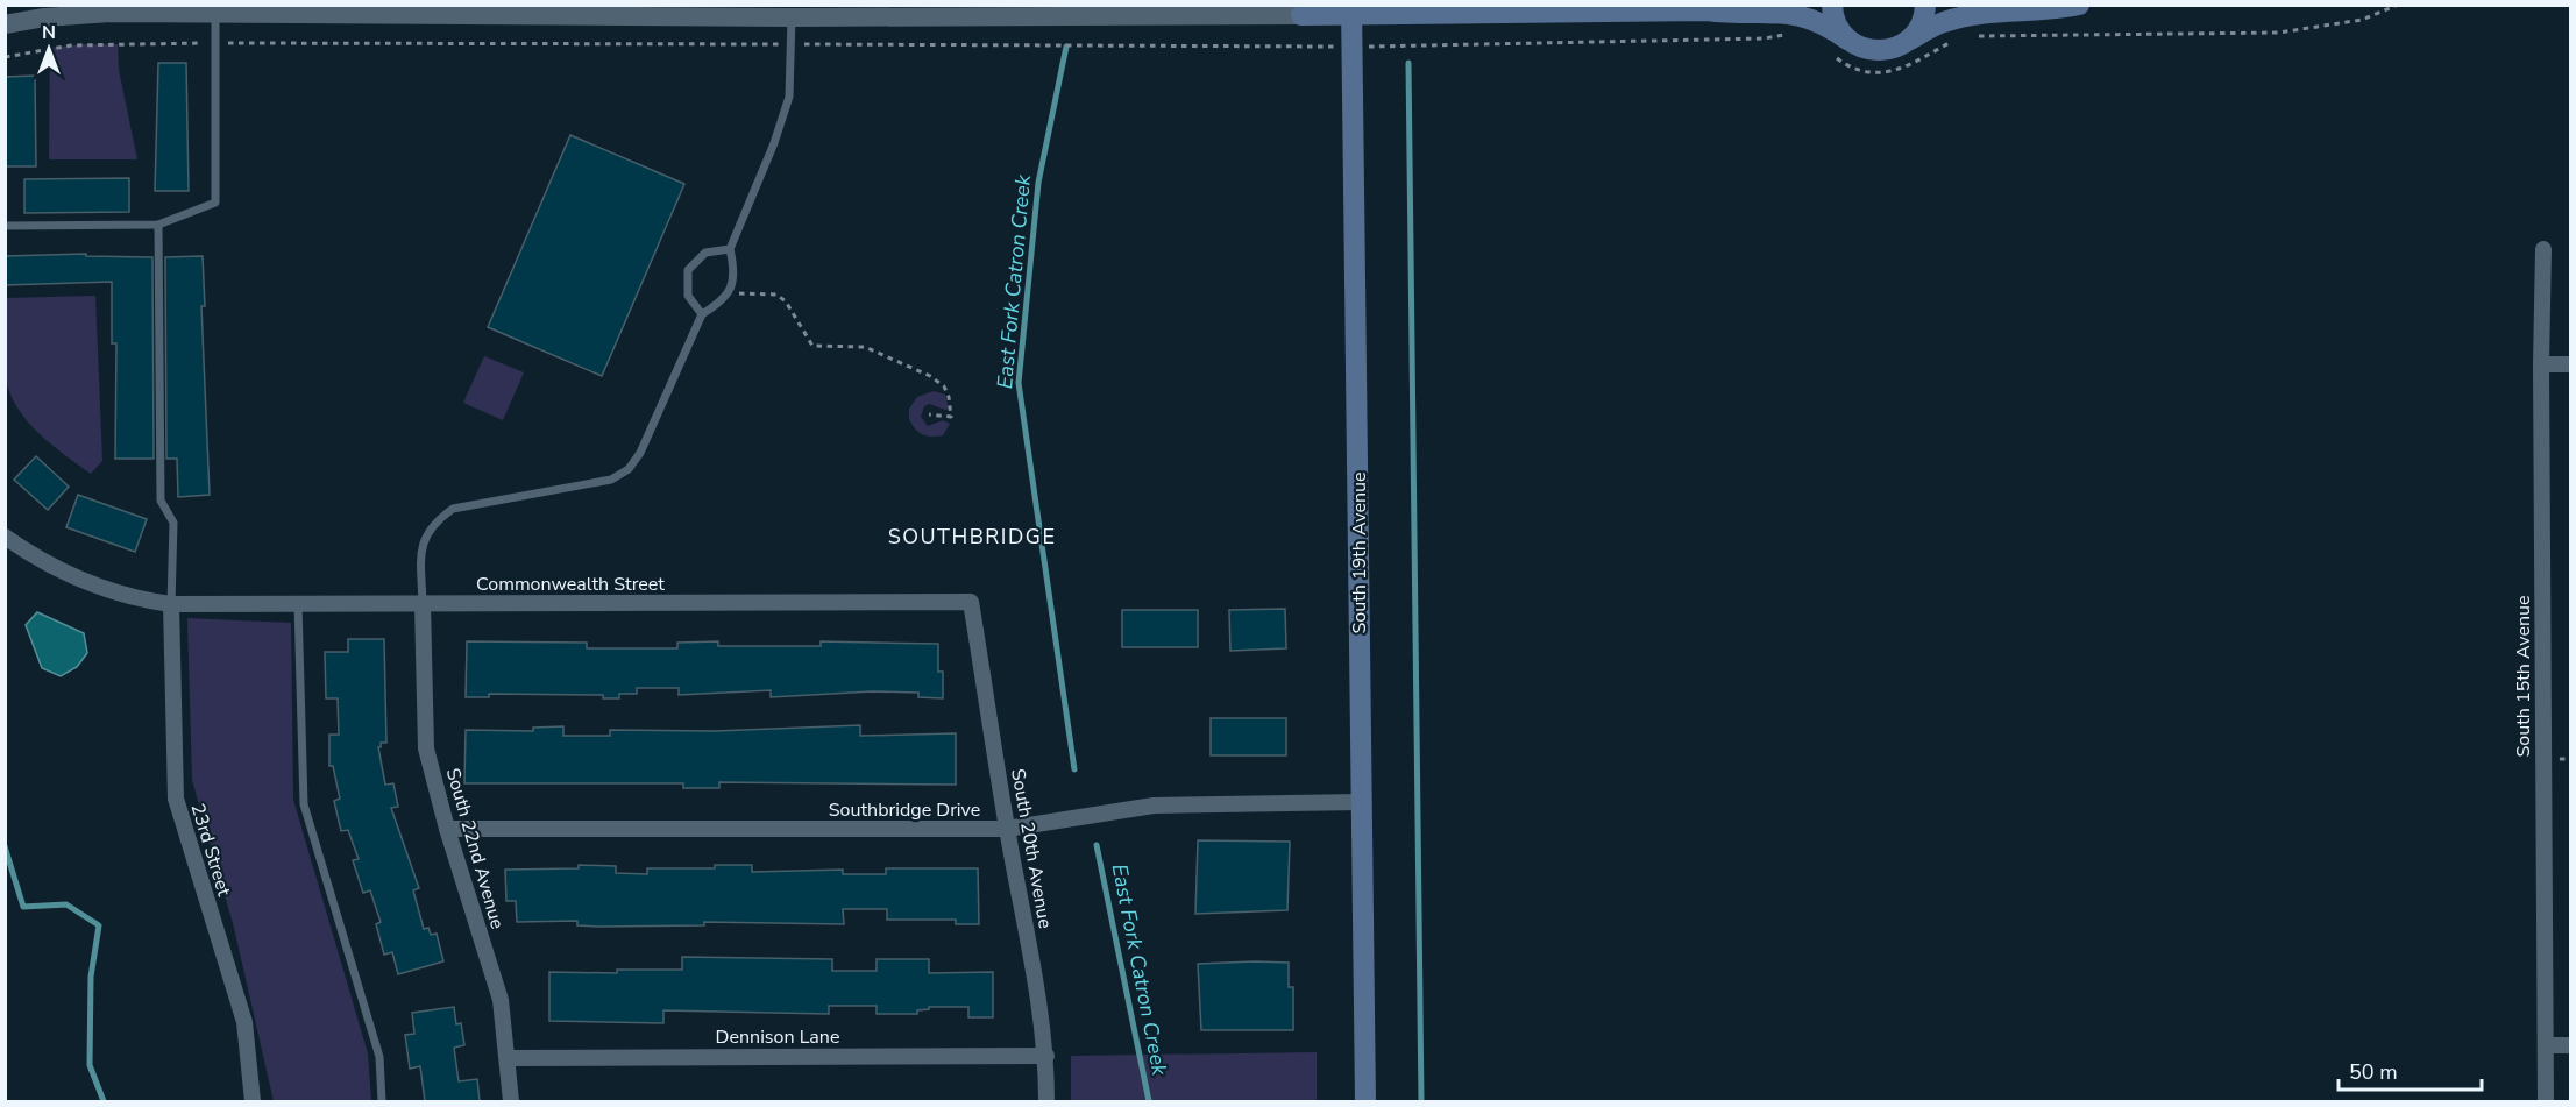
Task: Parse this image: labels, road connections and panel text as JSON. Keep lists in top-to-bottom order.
{
  "streets": {
    "main road": ["South 19th Avenue"],
    "street": [
      "Commonwealth Street",
      "South 15th Avenue",
      "Southbridge Drive",
      "South 22nd Avenue",
      "South 20th Avenue",
      "23rd Street",
      "Dennison Lane"
    ]
  },
  "crossings": [
    ["South 19th Avenue", "Southbridge Drive"],
    ["Commonwealth Street", "South 22nd Avenue"],
    ["Commonwealth Street", "South 20th Avenue"],
    ["Commonwealth Street", "23rd Street"],
    ["Southbridge Drive", "South 22nd Avenue"],
    ["Southbridge Drive", "South 20th Avenue"],
    ["South 22nd Avenue", "Dennison Lane"],
    ["South 20th Avenue", "Dennison Lane"]
  ],
  "districts": ["SOUTHBRIDGE"],
  "water": ["East Fork Catron Creek"],
  "scale_bar": "50 m",
  "north": "top"
}
